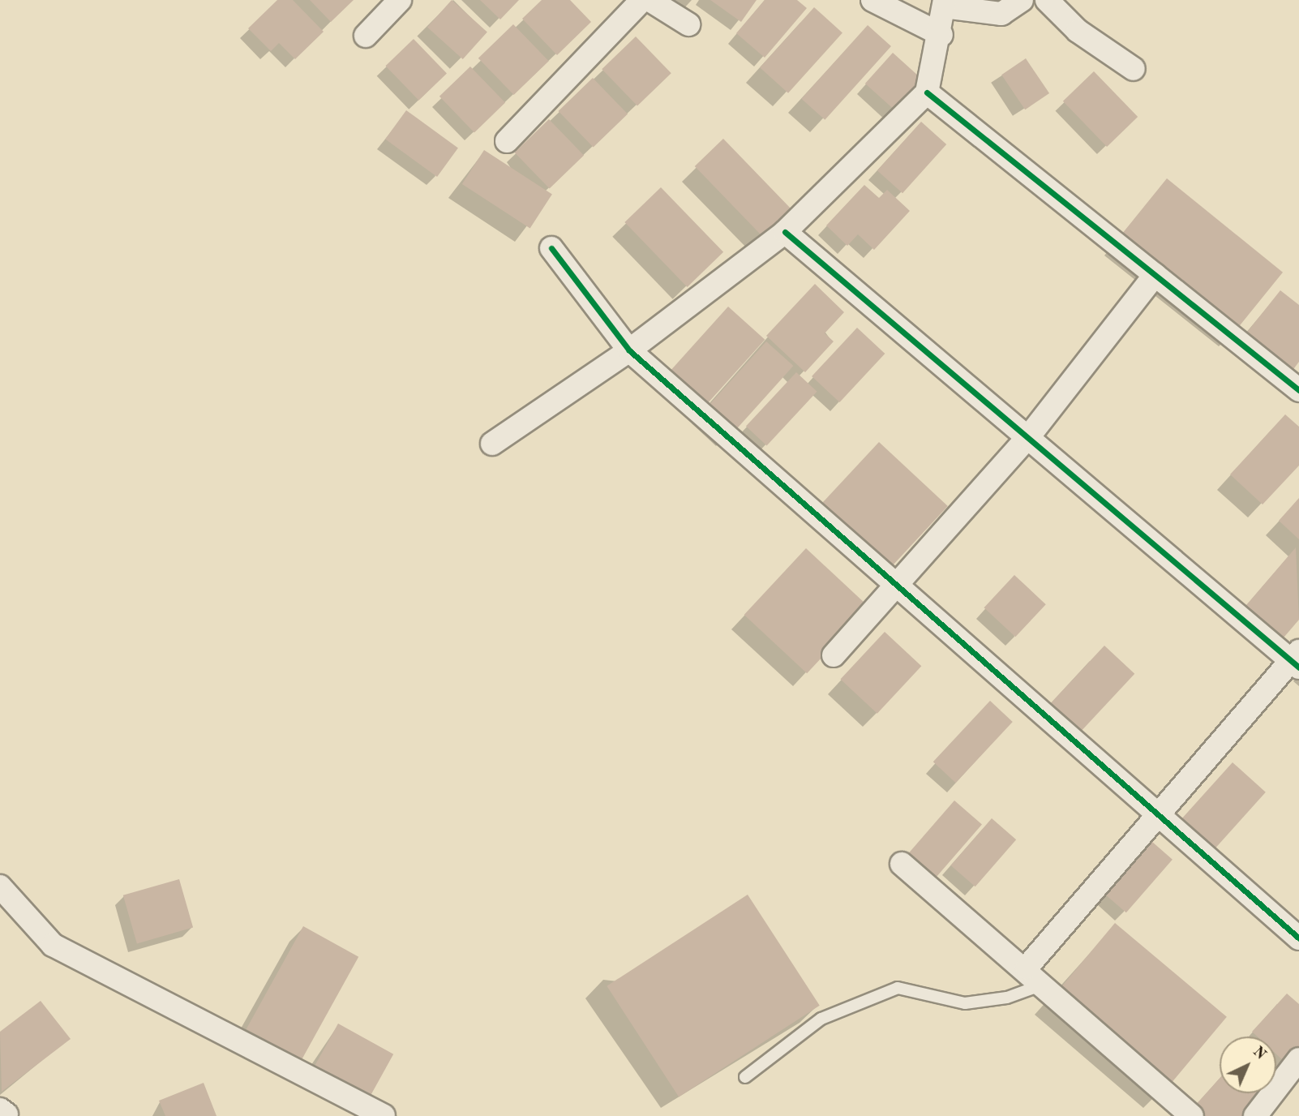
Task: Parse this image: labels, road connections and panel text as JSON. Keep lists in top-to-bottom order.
{
  "north": "top right"
}
